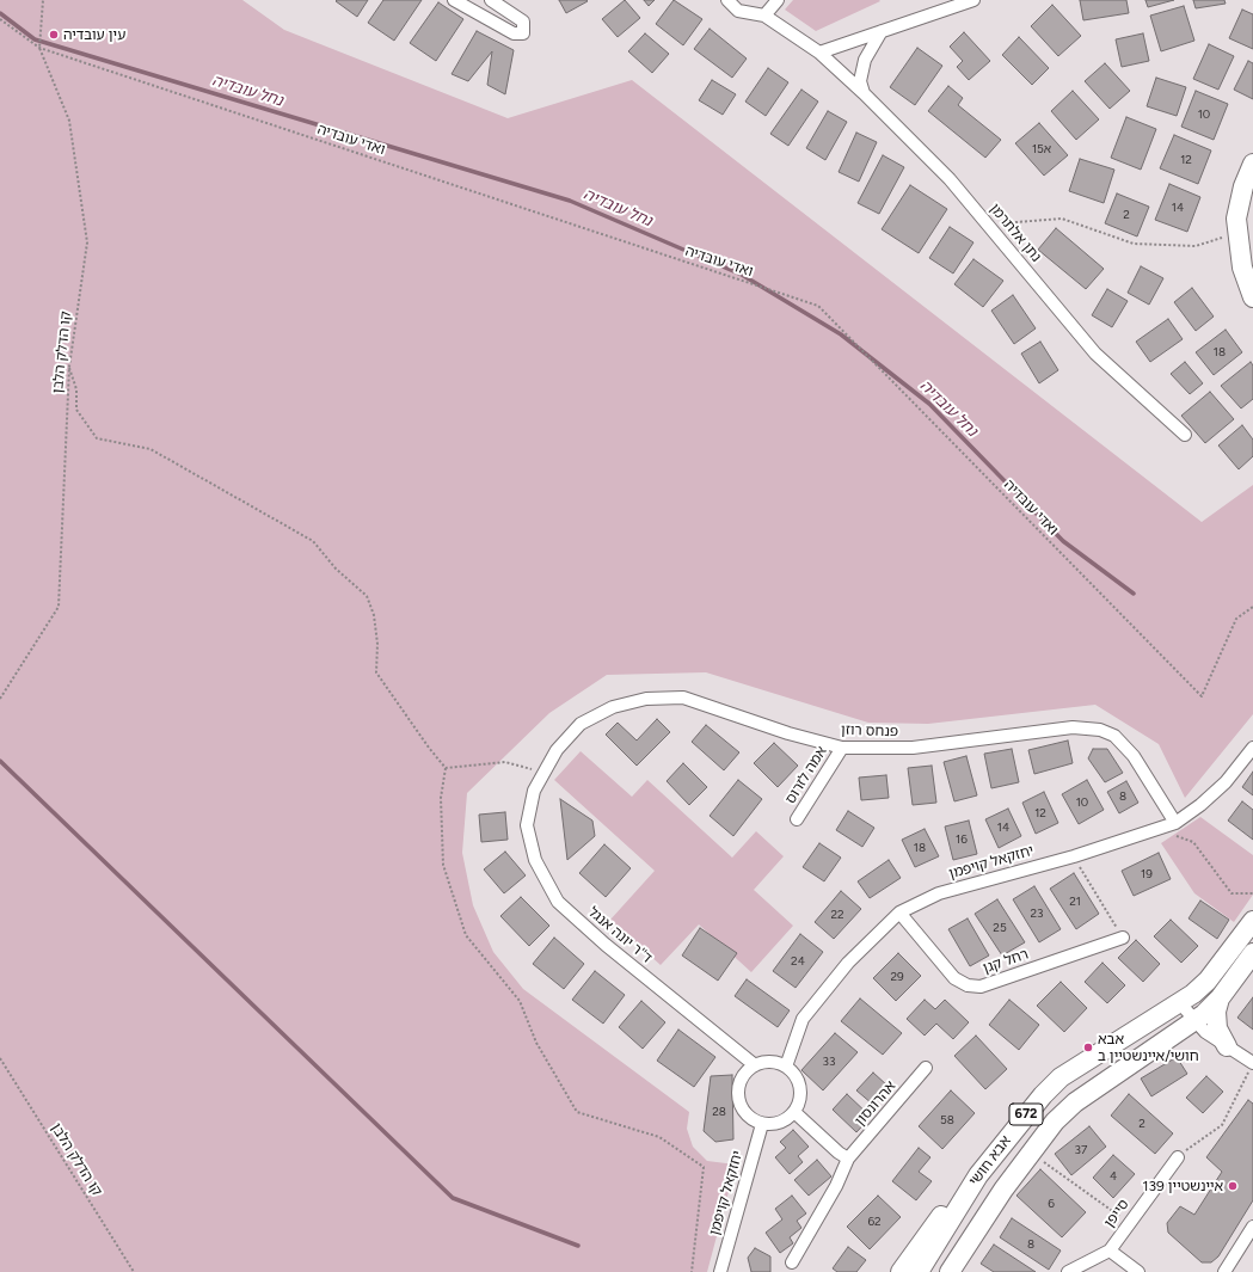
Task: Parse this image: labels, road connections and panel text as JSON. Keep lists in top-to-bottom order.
{
  "streets": {
    "main road": ["672", "אבא חושי"],
    "street": [
      "נתן אלתרמן",
      "פנחס רוזן",
      "אמה לזרוס",
      "יחזקאל קויפמן",
      "ד''ר יונה אנגל",
      "רחל קגן",
      "אהרונסון",
      "סייפן"
    ],
    "path": ["ואדי עובדיה", "קו הדלק הלבן"]
  },
  "crossings": [
    ["ואדי עובדיה", "קו הדלק הלבן"],
    ["פנחס רוזן", "אמה לזרוס"],
    ["פנחס רוזן", "יחזקאל קויפמן"],
    ["פנחס רוזן", "ד''ר יונה אנגל"],
    ["יחזקאל קויפמן", "ד''ר יונה אנגל"],
    ["יחזקאל קויפמן", "רחל קגן"]
  ],
  "water": ["נחל עובדיה"],
  "places": ["עין עובדיה", "אבא חושי/איינשטיין ב", "איינשטיין 139"],
  "house_numbers": [
    "10",
    "15א",
    "12",
    "14",
    "2",
    "18",
    "8",
    "10",
    "12",
    "14",
    "16",
    "18",
    "19",
    "21",
    "23",
    "22",
    "25",
    "24",
    "29",
    "33",
    "28",
    "58",
    "2",
    "37",
    "4",
    "6",
    "62",
    "8"
  ]
}
